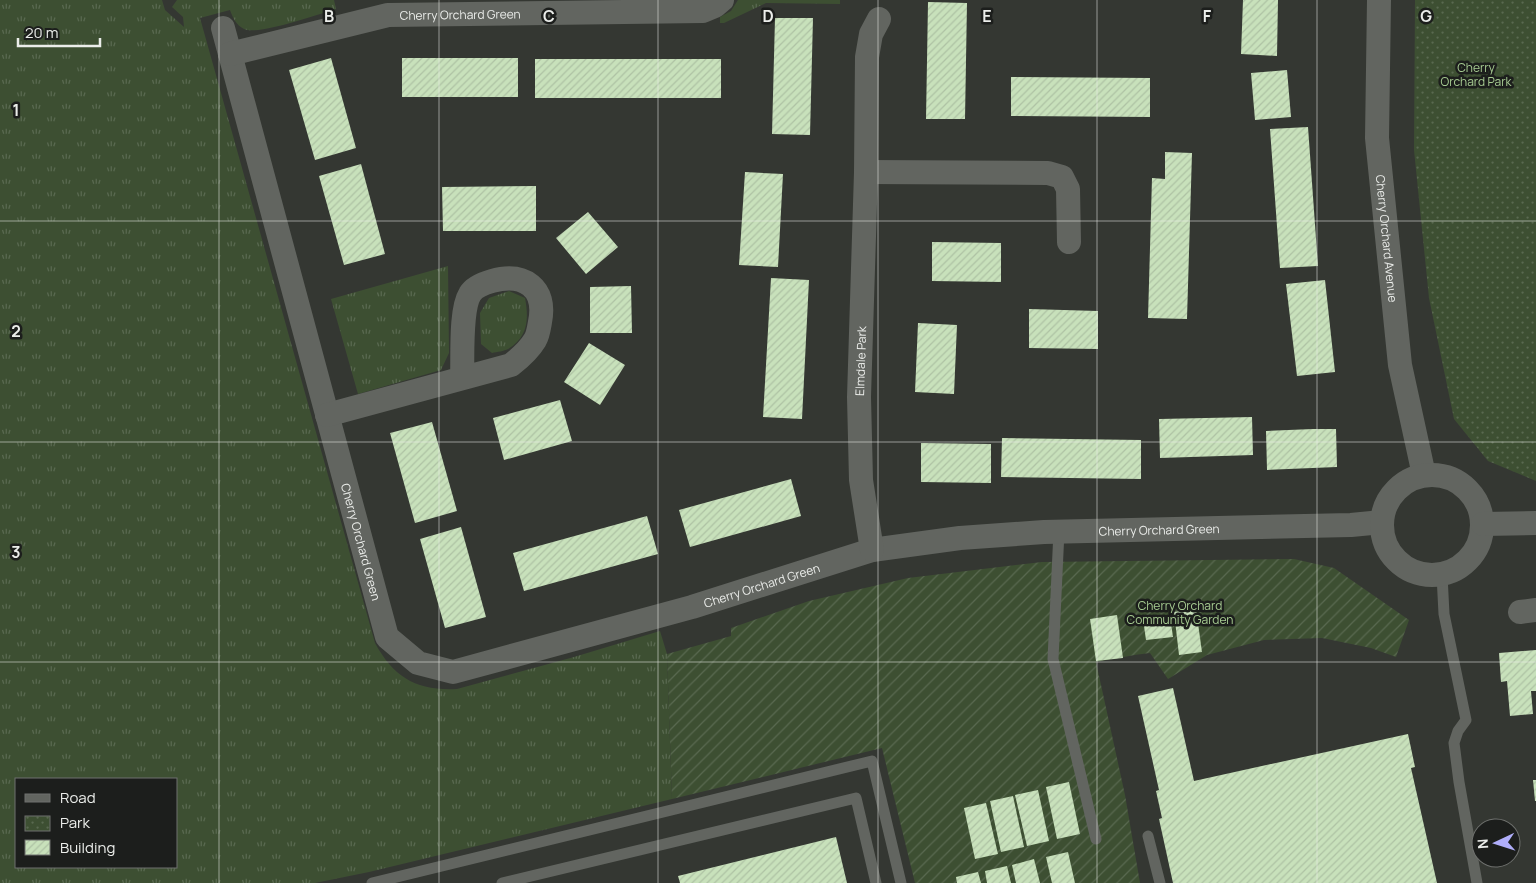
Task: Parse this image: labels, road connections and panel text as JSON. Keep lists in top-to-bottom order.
{
  "streets": {
    "street": ["Cherry Orchard Green", "Cherry Orchard Avenue", "Elmdale Park"]
  },
  "crossings": [
    ["Cherry Orchard Green", "Cherry Orchard Avenue"],
    ["Cherry Orchard Green", "Elmdale Park"]
  ],
  "parks": ["Cherry Orchard Park", "Cherry Orchard Community Garden"],
  "legend": ["Road", "Park", "Building"],
  "scale_bar": "20 m",
  "north": "left",
  "grid": {
    "columns": [
      "B",
      "C",
      "D",
      "E",
      "F",
      "G"
    ],
    "rows": ["1", "2", "3"]
  }
}
